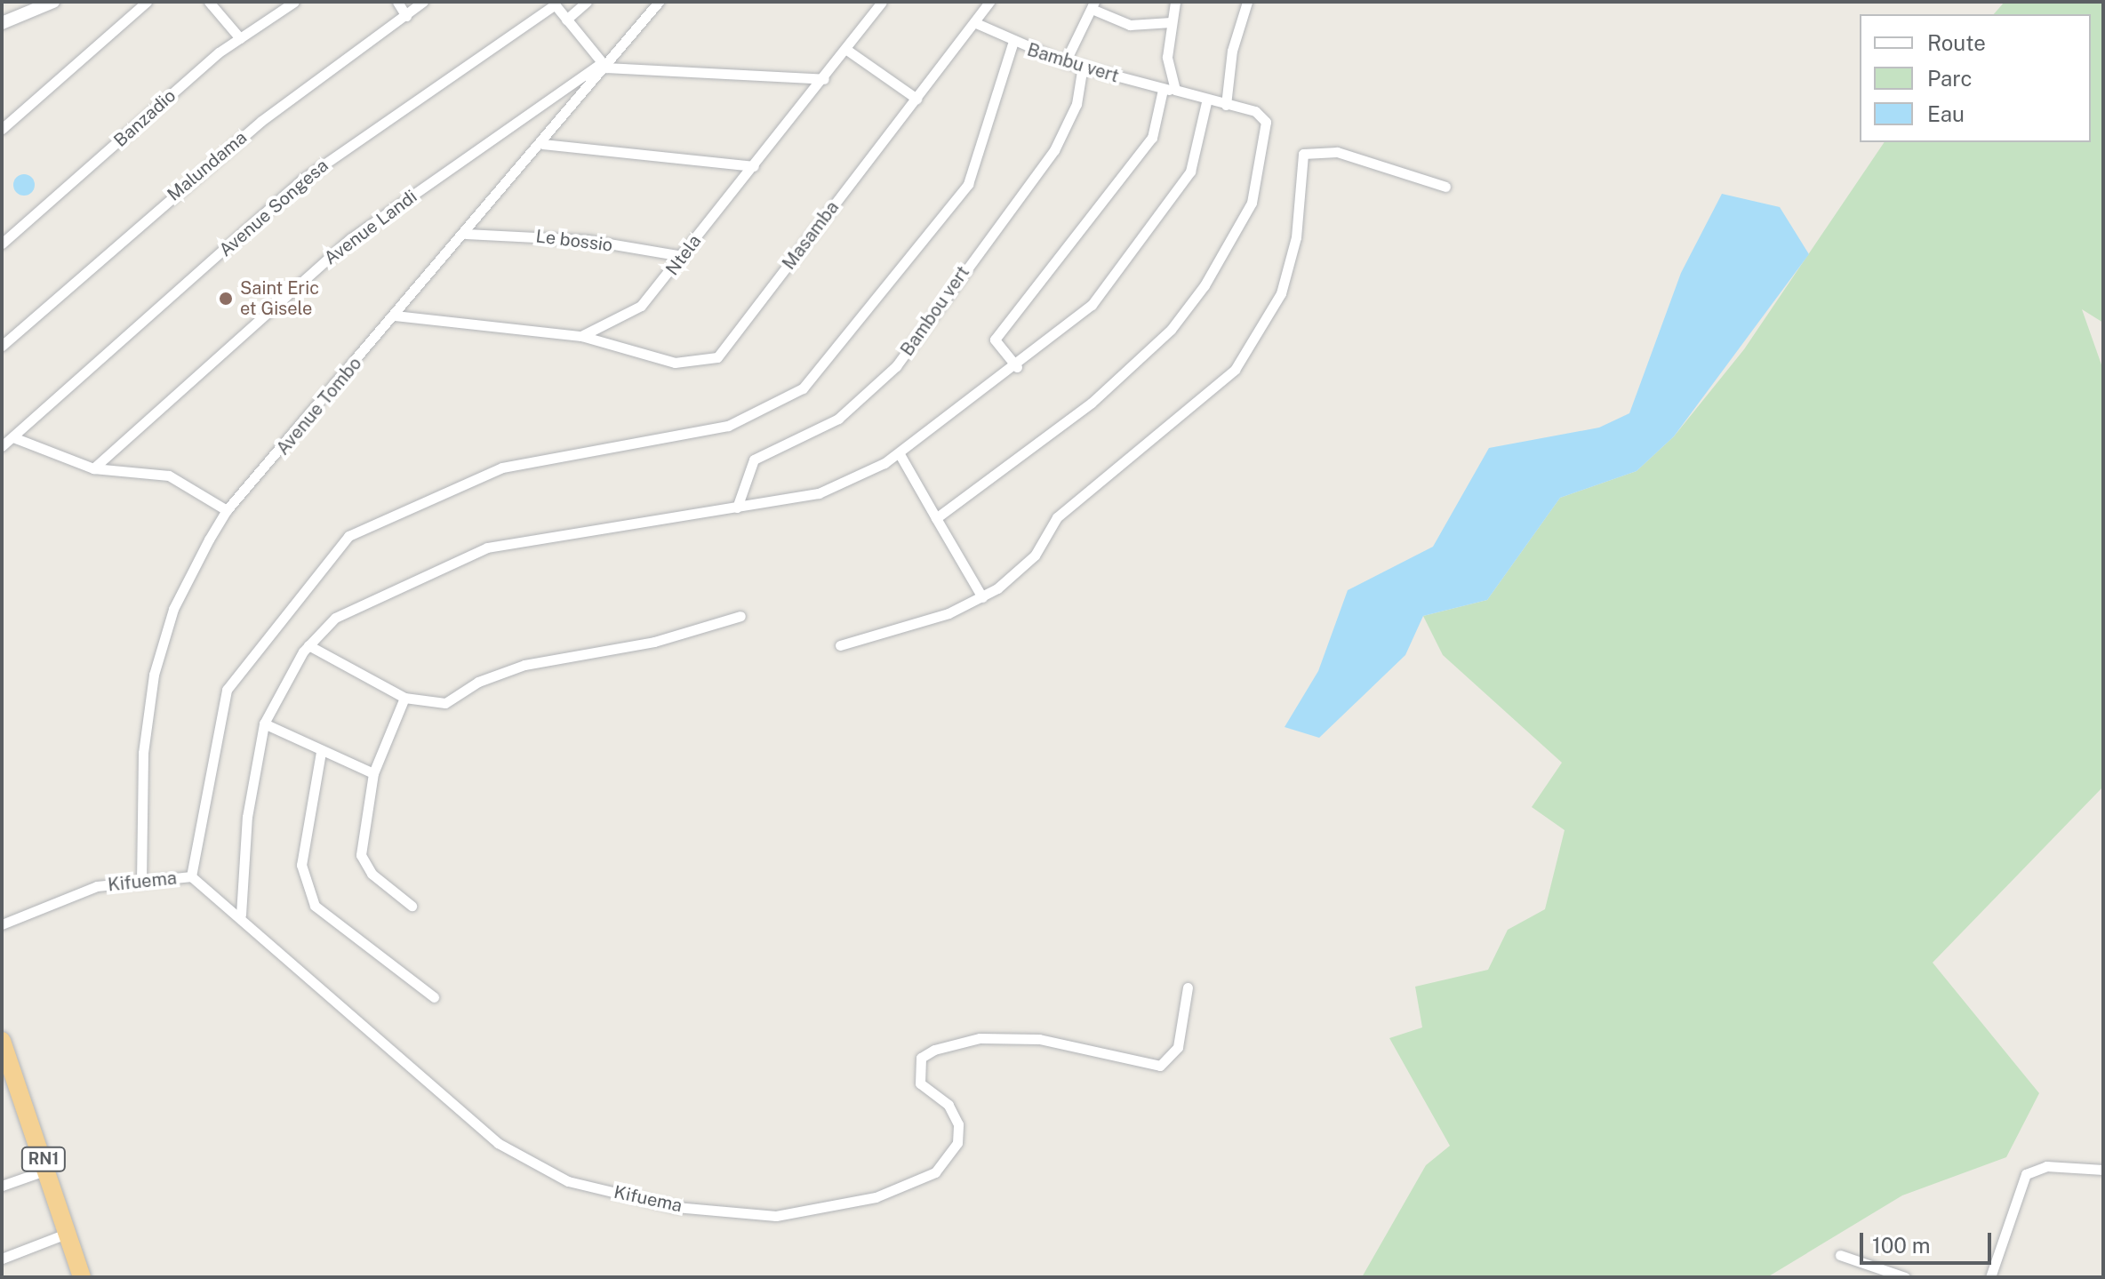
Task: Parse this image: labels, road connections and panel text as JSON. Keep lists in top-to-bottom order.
{
  "streets": {
    "highway": ["RN1"],
    "street": [
      "Bambu vert",
      "Banzadio",
      "Malundama",
      "Avenue Songesa",
      "Avenue Landi",
      "Masamba",
      "Le bossio",
      "Ntela",
      "Bambou vert",
      "Avenue Tombo",
      "Kifuema"
    ]
  },
  "crossings": [
    ["Bambu vert", "Masamba"],
    ["Bambu vert", "Bambou vert"],
    ["Avenue Landi", "Avenue Tombo"],
    ["Masamba", "Ntela"],
    ["Le bossio", "Ntela"],
    ["Le bossio", "Avenue Tombo"],
    ["Avenue Tombo", "Kifuema"]
  ],
  "places": ["Saint Eric et Gisele"],
  "legend": ["Route", "Parc", "Eau"],
  "scale_bar": "100 m"
}
